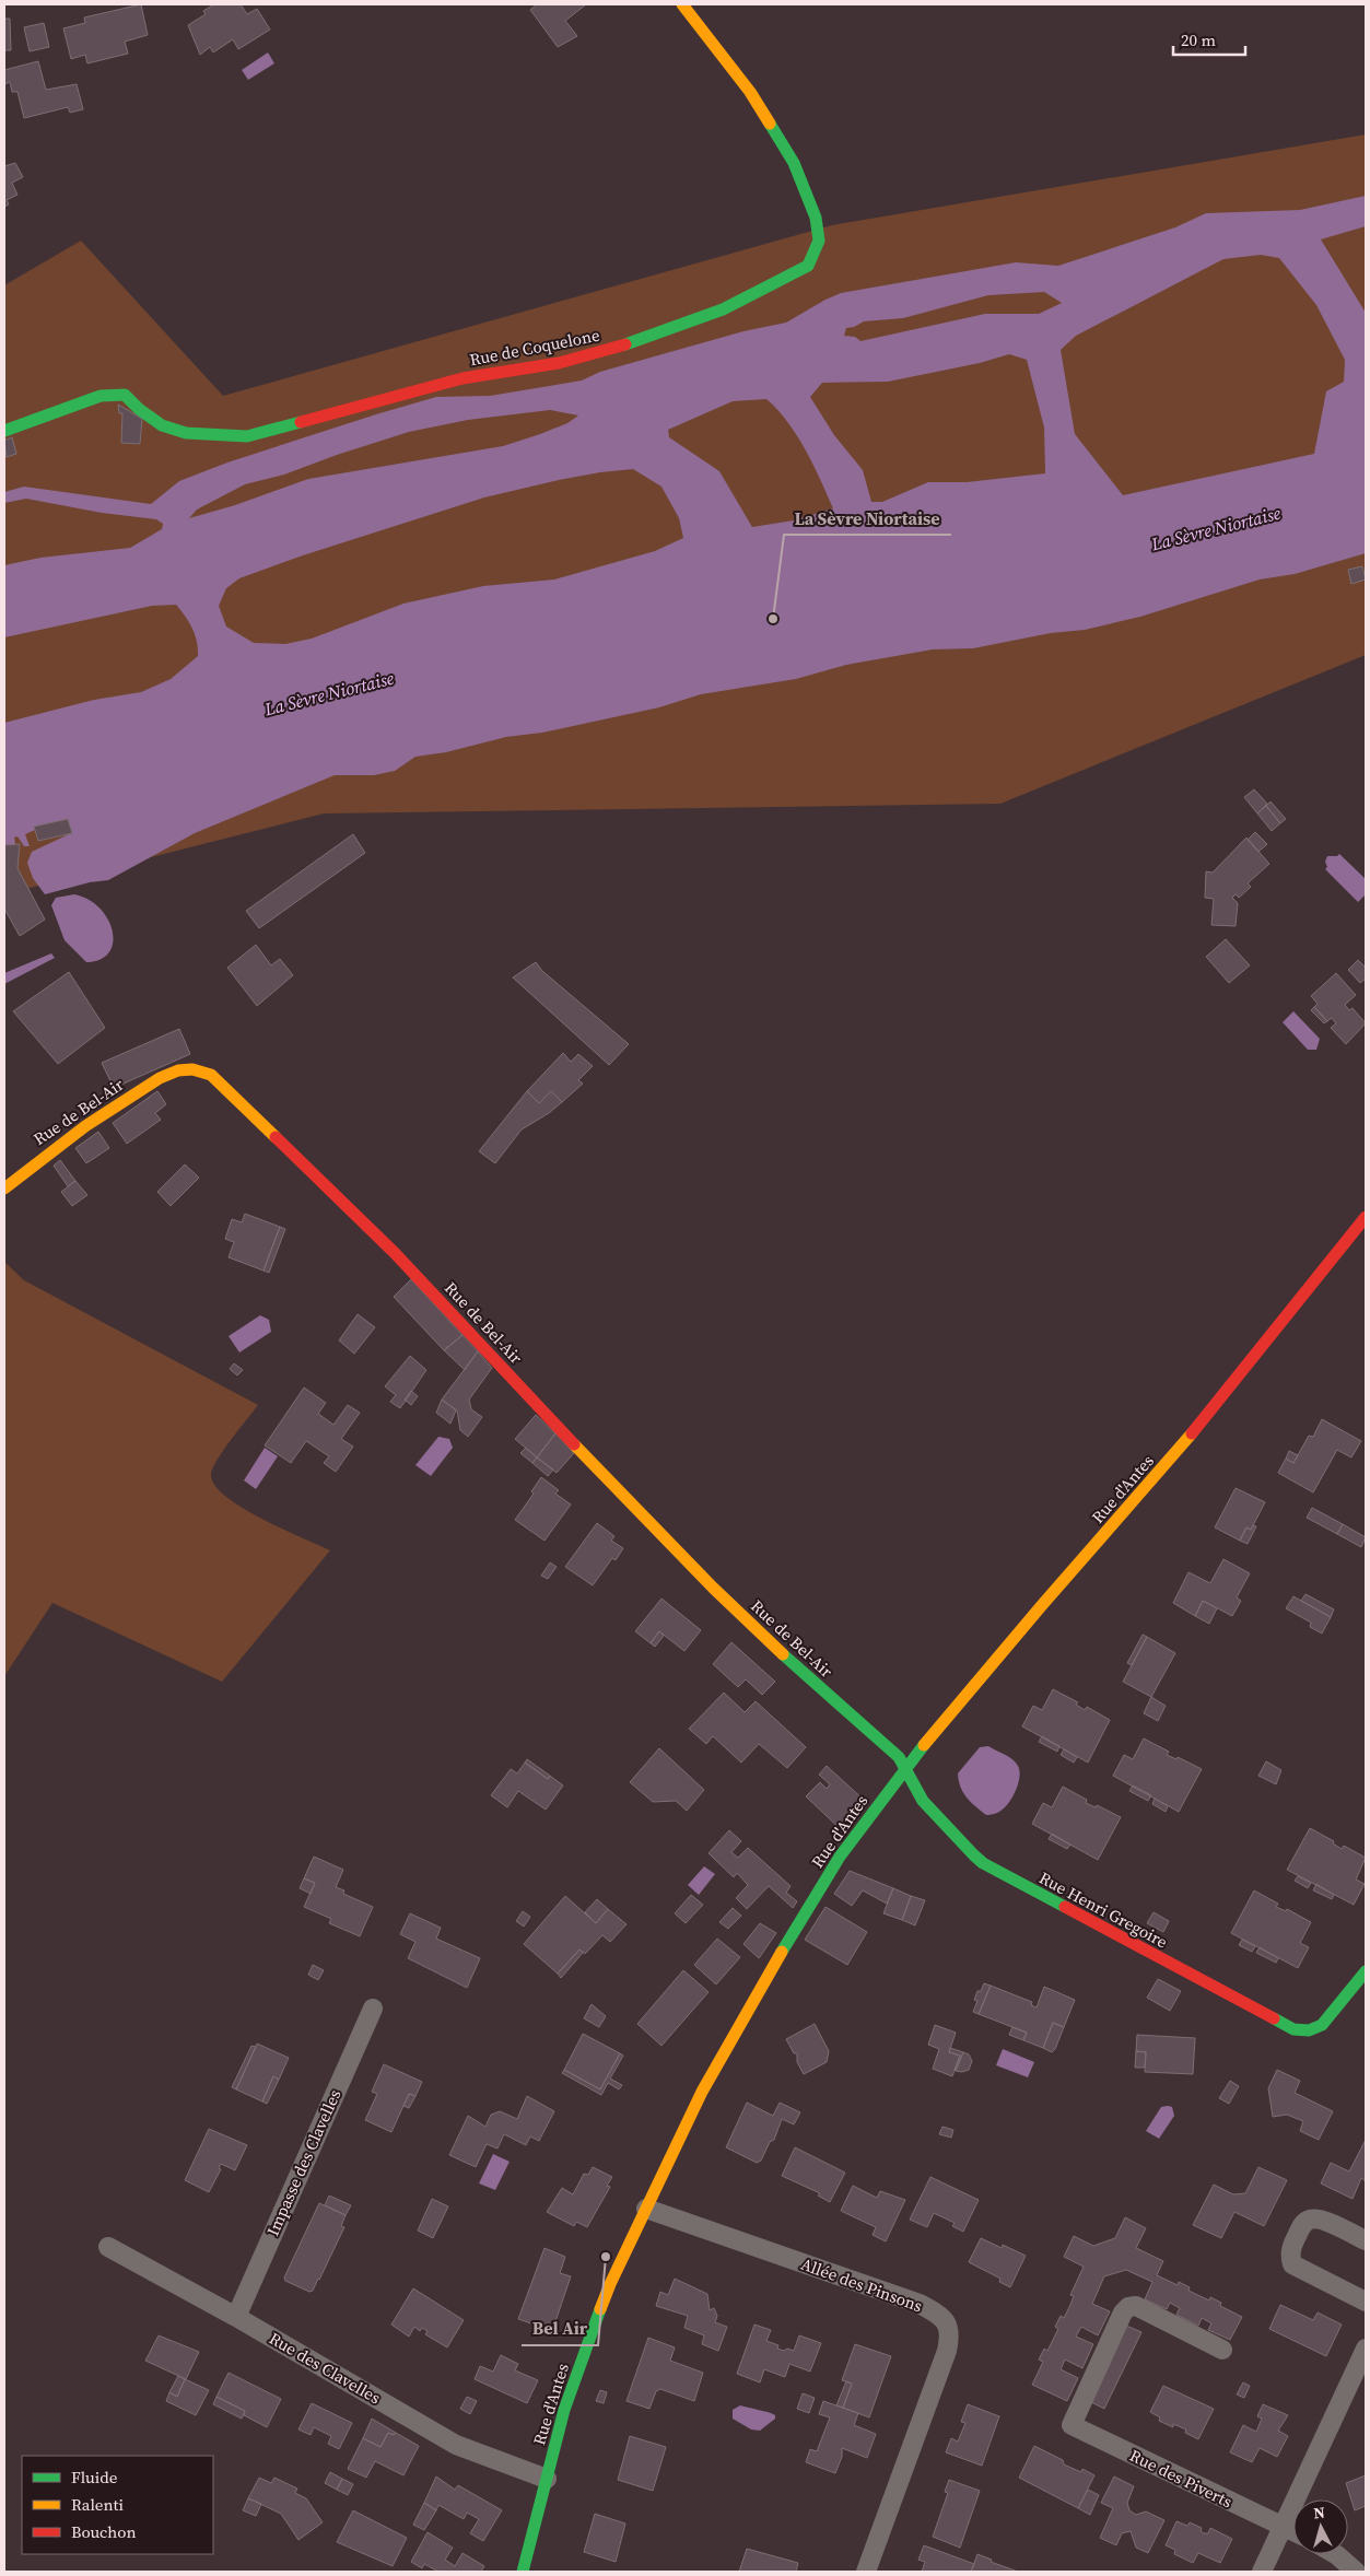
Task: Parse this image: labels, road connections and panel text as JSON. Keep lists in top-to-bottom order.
{
  "streets": {
    "street": [
      "Rue de Coquelone",
      "Rue de Bel-Air",
      "Rue d'Antes",
      "Rue Henri Gregoire",
      "Impasse des Clavelles",
      "Allée des Pinsons",
      "Rue des Clavelles",
      "Rue des Piverts"
    ]
  },
  "crossings": [
    ["Rue de Bel-Air", "Rue d'Antes"],
    ["Rue de Bel-Air", "Rue Henri Gregoire"],
    ["Rue d'Antes", "Rue Henri Gregoire"],
    ["Rue d'Antes", "Allée des Pinsons"],
    ["Rue d'Antes", "Rue des Clavelles"],
    ["Impasse des Clavelles", "Rue des Clavelles"]
  ],
  "water": ["La Sèvre Niortaise"],
  "places": ["La Sèvre Niortaise", "Bel Air"],
  "legend": ["Fluide", "Ralenti", "Bouchon"],
  "scale_bar": "20 m",
  "north": "top"
}
